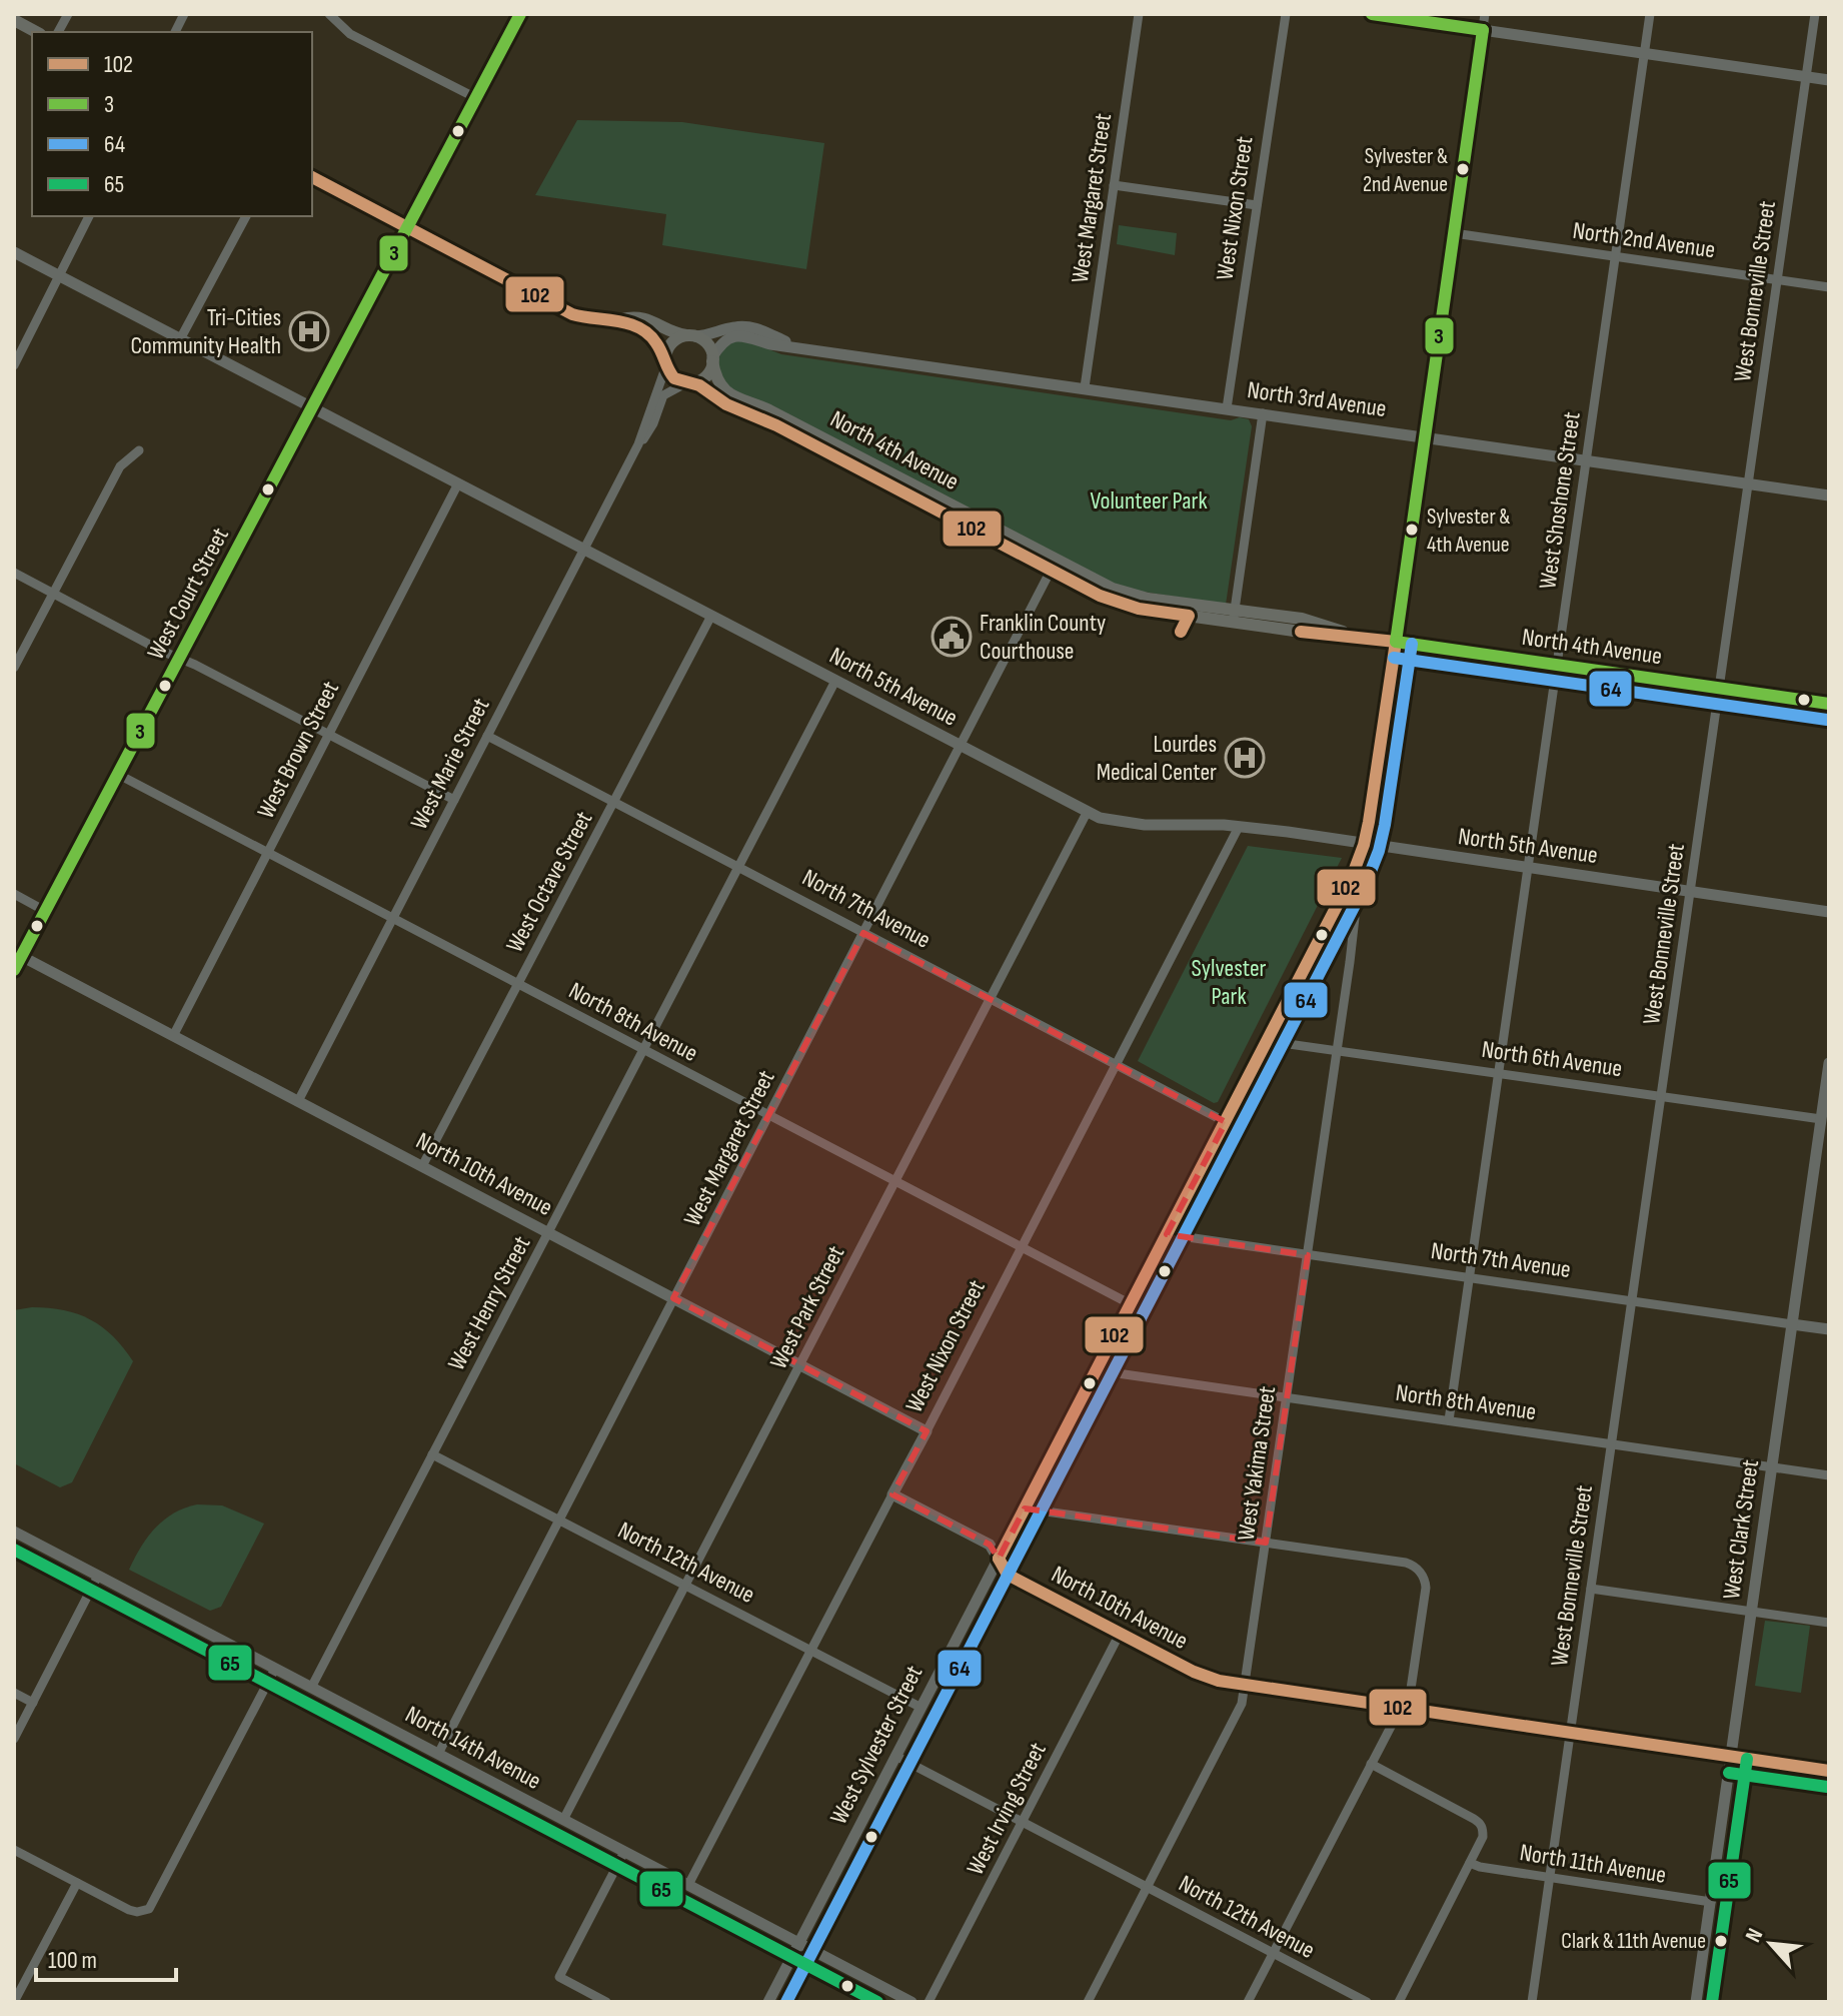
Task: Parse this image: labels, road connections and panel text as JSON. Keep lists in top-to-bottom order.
{
  "streets": {
    "main road": ["North 4th Avenue", "West Court Street"],
    "street": [
      "West Margaret Street",
      "West Nixon Street",
      "North 2nd Avenue",
      "West Bonneville Street",
      "North 3rd Avenue",
      "West Shoshone Street",
      "North 5th Avenue",
      "West Brown Street",
      "West Marie Street",
      "West Octave Street",
      "North 7th Avenue",
      "North 8th Avenue",
      "North 6th Avenue",
      "North 10th Avenue",
      "West Henry Street",
      "West Park Street",
      "West Yakima Street",
      "West Clark Street",
      "North 12th Avenue",
      "West Sylvester Street",
      "North 14th Avenue",
      "West Irving Street",
      "North 11th Avenue"
    ]
  },
  "crossings": [
    ["West Margaret Street", "North 3rd Avenue"],
    ["West Margaret Street", "North 4th Avenue"],
    ["West Margaret Street", "North 5th Avenue"],
    ["West Margaret Street", "North 7th Avenue"],
    ["West Margaret Street", "North 8th Avenue"],
    ["West Margaret Street", "North 10th Avenue"],
    ["West Margaret Street", "North 12th Avenue"],
    ["West Margaret Street", "North 14th Avenue"],
    ["West Nixon Street", "North 3rd Avenue"],
    ["West Nixon Street", "North 5th Avenue"],
    ["West Nixon Street", "North 7th Avenue"],
    ["West Nixon Street", "North 8th Avenue"],
    ["West Nixon Street", "North 10th Avenue"],
    ["West Nixon Street", "North 12th Avenue"],
    ["West Nixon Street", "North 14th Avenue"],
    ["North 2nd Avenue", "West Bonneville Street"],
    ["North 2nd Avenue", "West Shoshone Street"],
    ["North 2nd Avenue", "West Sylvester Street"],
    ["West Bonneville Street", "North 3rd Avenue"],
    ["West Bonneville Street", "North 4th Avenue"],
    ["West Bonneville Street", "North 5th Avenue"],
    ["West Bonneville Street", "North 7th Avenue"],
    ["West Bonneville Street", "North 8th Avenue"],
    ["West Bonneville Street", "North 6th Avenue"],
    ["West Bonneville Street", "North 10th Avenue"],
    ["West Bonneville Street", "North 11th Avenue"],
    ["North 3rd Avenue", "North 4th Avenue"],
    ["North 3rd Avenue", "West Shoshone Street"],
    ["North 3rd Avenue", "West Marie Street"],
    ["North 3rd Avenue", "West Sylvester Street"],
    ["North 4th Avenue", "West Shoshone Street"],
    ["North 4th Avenue", "West Marie Street"],
    ["North 4th Avenue", "West Sylvester Street"],
    ["West Shoshone Street", "North 5th Avenue"],
    ["West Shoshone Street", "North 7th Avenue"],
    ["West Shoshone Street", "North 8th Avenue"],
    ["West Shoshone Street", "North 6th Avenue"],
    ["West Court Street", "North 5th Avenue"],
    ["West Court Street", "North 8th Avenue"],
    ["West Court Street", "North 10th Avenue"],
    ["North 5th Avenue", "West Brown Street"],
    ["North 5th Avenue", "West Marie Street"],
    ["North 5th Avenue", "West Octave Street"],
    ["North 5th Avenue", "West Henry Street"],
    ["North 5th Avenue", "West Park Street"],
    ["North 5th Avenue", "West Sylvester Street"],
    ["West Brown Street", "North 8th Avenue"],
    ["West Brown Street", "North 10th Avenue"],
    ["West Marie Street", "North 7th Avenue"],
    ["West Marie Street", "North 8th Avenue"],
    ["West Marie Street", "North 10th Avenue"],
    ["West Octave Street", "North 7th Avenue"],
    ["West Octave Street", "North 8th Avenue"],
    ["West Octave Street", "North 10th Avenue"],
    ["North 7th Avenue", "West Henry Street"],
    ["North 7th Avenue", "West Park Street"],
    ["North 7th Avenue", "West Yakima Street"],
    ["North 7th Avenue", "West Clark Street"],
    ["North 7th Avenue", "West Sylvester Street"],
    ["North 8th Avenue", "West Henry Street"],
    ["North 8th Avenue", "West Park Street"],
    ["North 8th Avenue", "West Yakima Street"],
    ["North 8th Avenue", "West Clark Street"],
    ["North 8th Avenue", "West Sylvester Street"],
    ["North 6th Avenue", "West Yakima Street"],
    ["North 6th Avenue", "West Clark Street"],
    ["North 6th Avenue", "West Sylvester Street"],
    ["North 10th Avenue", "West Henry Street"],
    ["North 10th Avenue", "West Park Street"],
    ["North 10th Avenue", "West Yakima Street"],
    ["North 10th Avenue", "West Clark Street"],
    ["North 10th Avenue", "West Sylvester Street"],
    ["North 10th Avenue", "West Irving Street"],
    ["West Henry Street", "North 12th Avenue"],
    ["West Henry Street", "North 14th Avenue"],
    ["West Park Street", "North 12th Avenue"],
    ["West Park Street", "North 14th Avenue"],
    ["West Yakima Street", "North 12th Avenue"],
    ["West Yakima Street", "West Sylvester Street"],
    ["West Clark Street", "North 11th Avenue"],
    ["North 12th Avenue", "West Sylvester Street"],
    ["North 12th Avenue", "West Irving Street"],
    ["West Sylvester Street", "North 14th Avenue"]
  ],
  "parks": ["Volunteer Park", "Sylvester Park"],
  "places": {
    "other": ["Sylvester & 2nd Avenue", "Sylvester & 4th Avenue", "Clark & 11th Avenue"],
    "hospital": ["Tri-Cities Community Health", "Lourdes Medical Center"],
    "public building": ["Franklin County Courthouse"]
  },
  "lines": [
    "transit line 3",
    "transit line 102",
    "transit line 64",
    "transit line 65"
  ],
  "legend": [
    "102",
    "3",
    "64",
    "65"
  ],
  "scale_bar": "100 m",
  "north": "top left"
}
